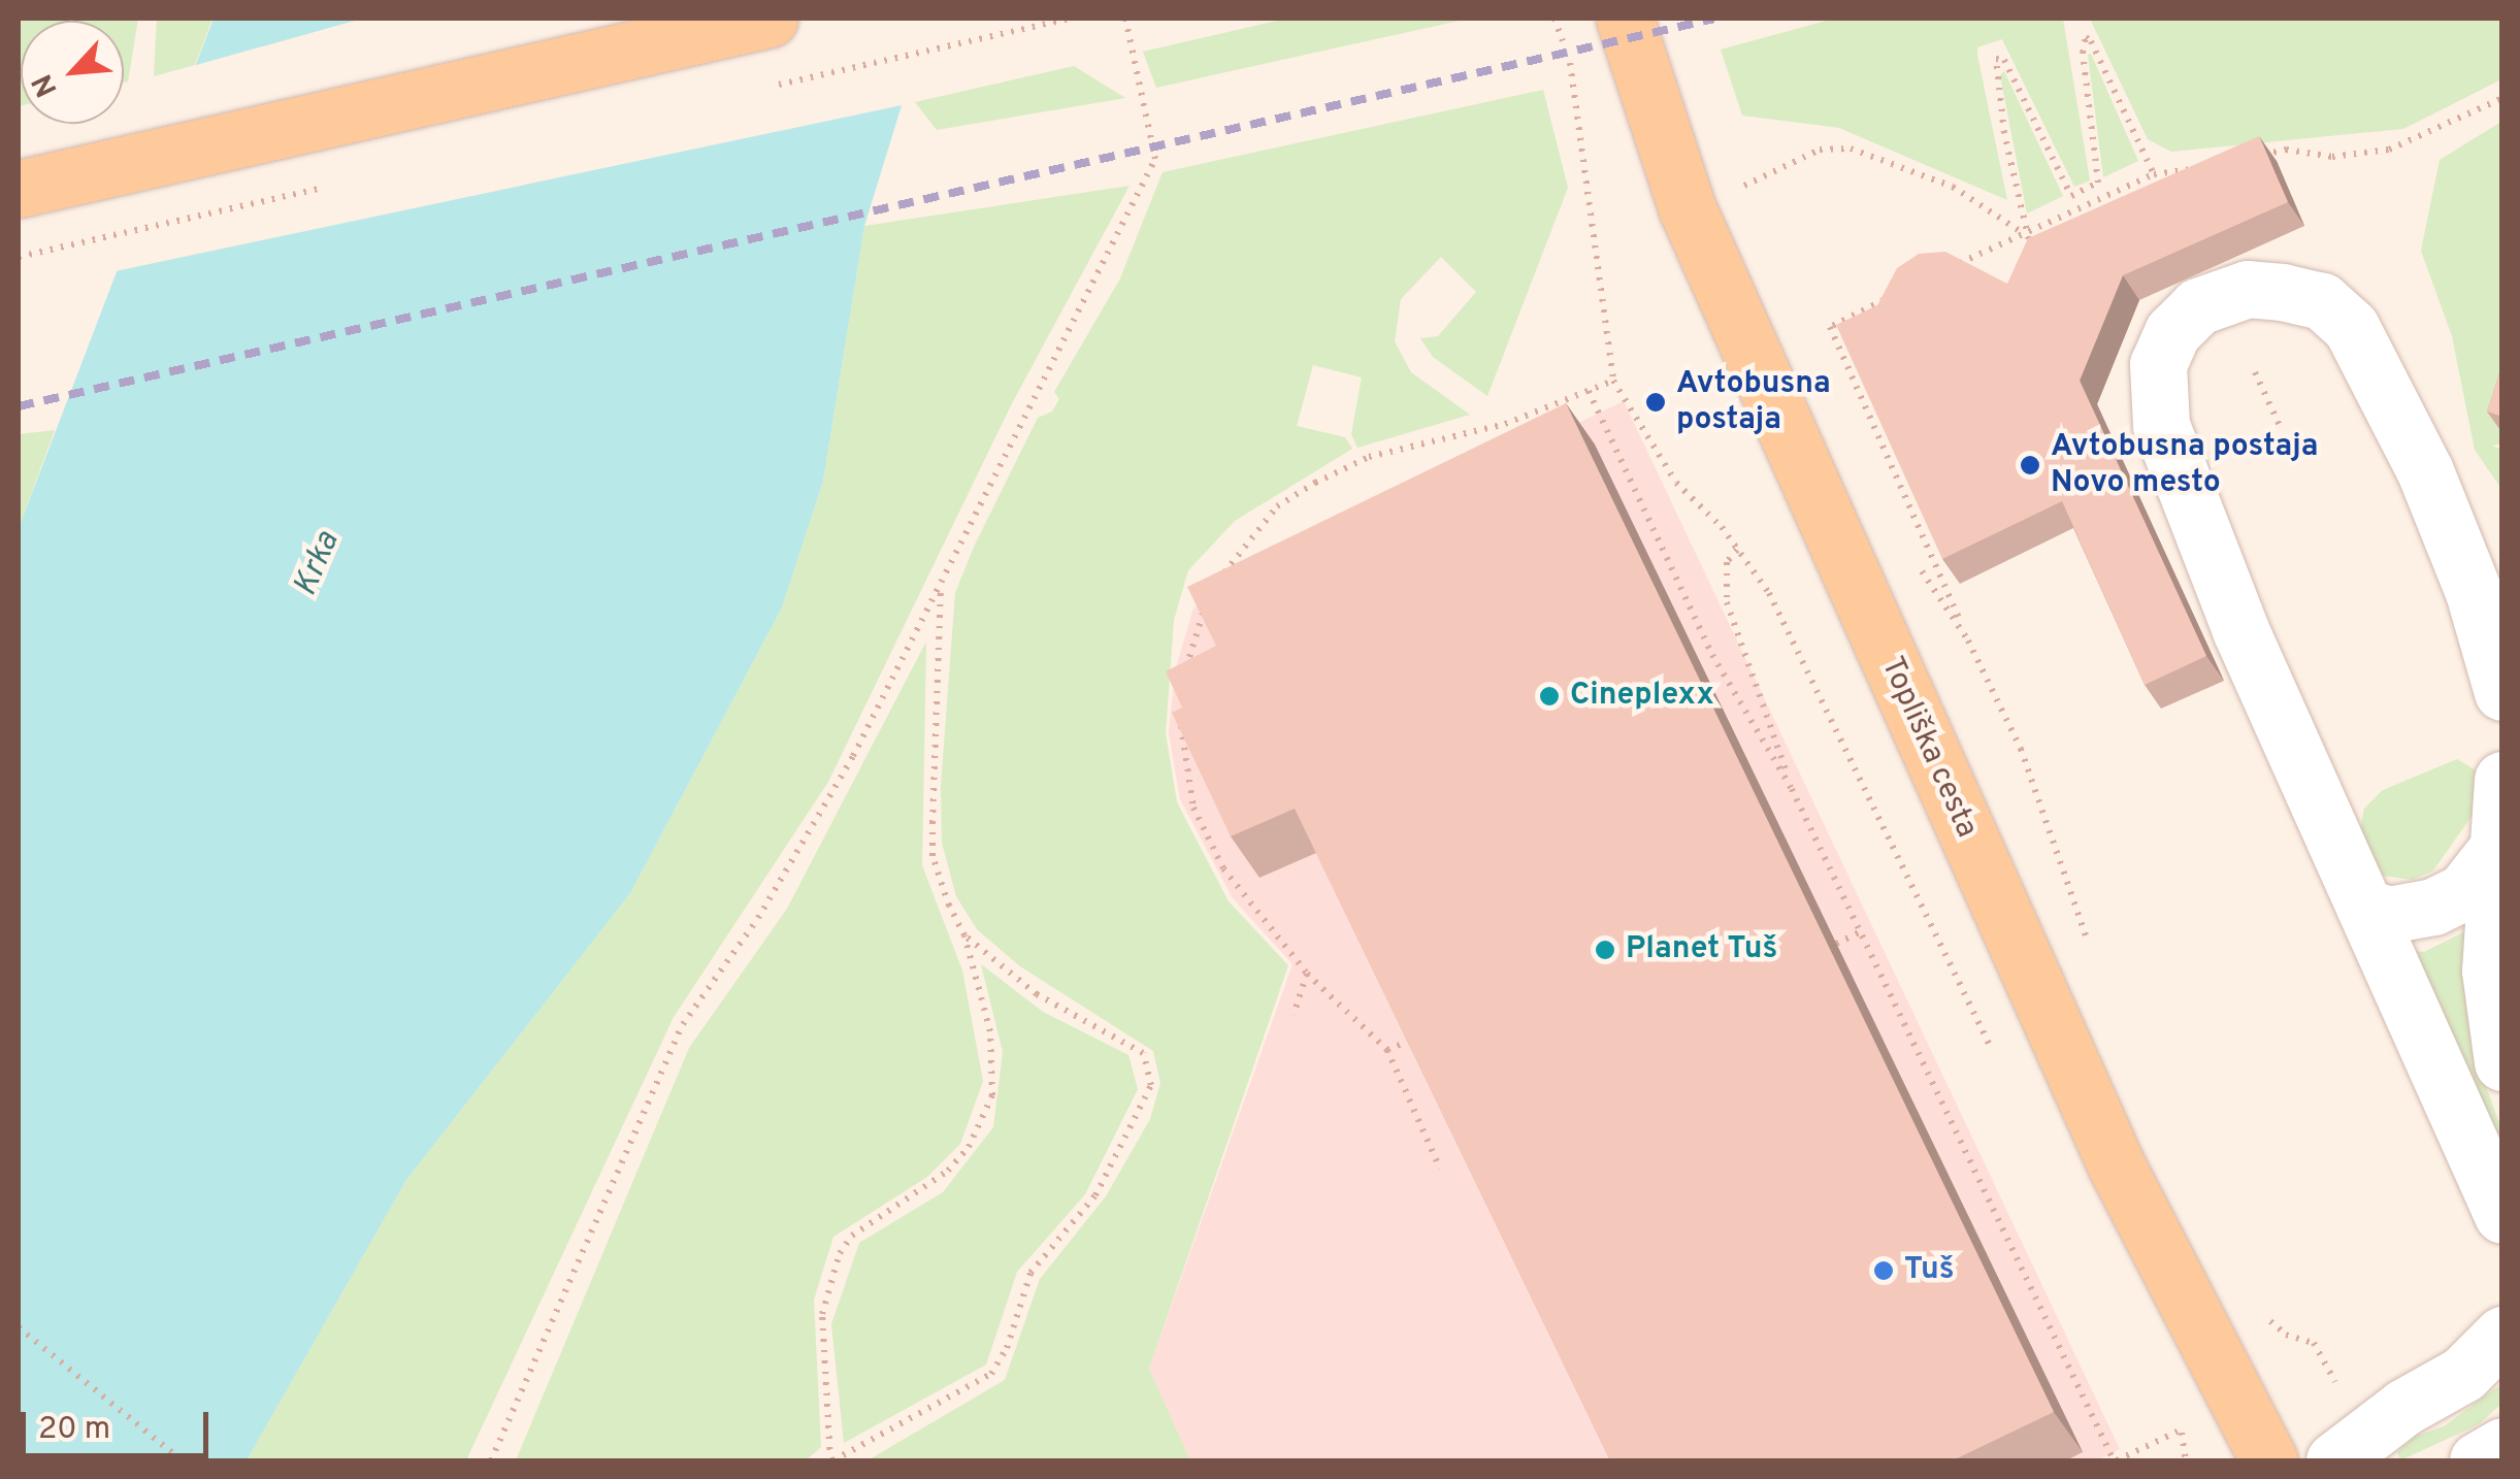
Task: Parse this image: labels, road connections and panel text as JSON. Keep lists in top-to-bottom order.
{
  "streets": {
    "main road": ["Topliška cesta"]
  },
  "water": ["Krka"],
  "places": [
    "Avtobusna postaja",
    "Avtobusna postaja Novo mesto",
    "Cineplexx",
    "Planet Tuš",
    "Tuš"
  ],
  "scale_bar": "20 m",
  "north": "bottom left"
}
